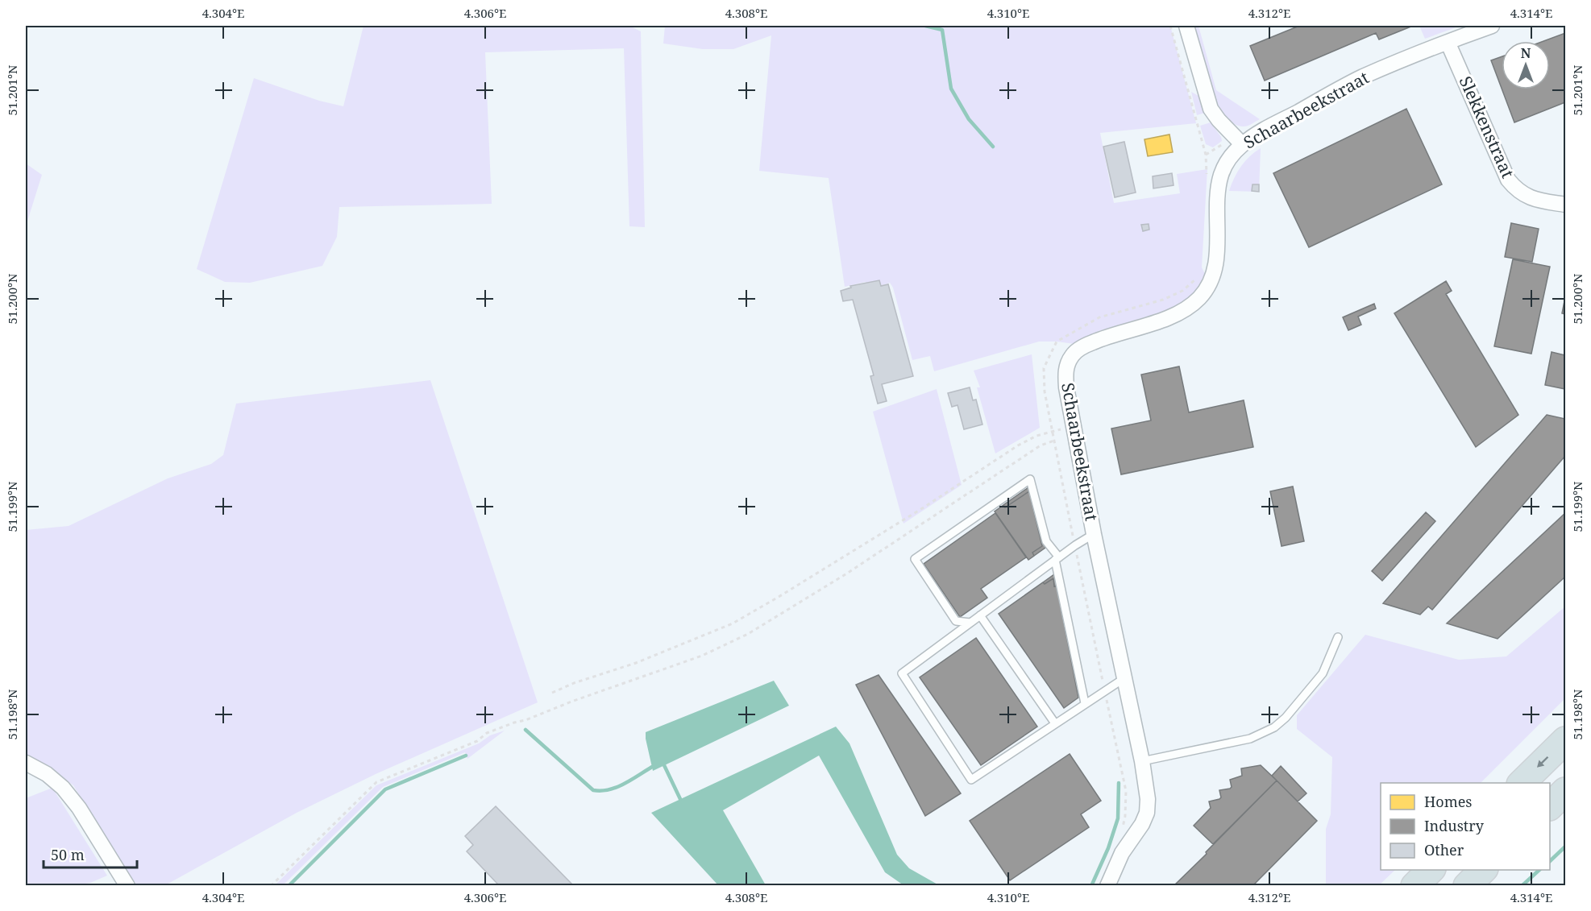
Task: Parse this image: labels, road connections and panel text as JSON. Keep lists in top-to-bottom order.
{
  "streets": {
    "street": ["Schaarbeekstraat", "Slekkenstraat"]
  },
  "crossings": [
    ["Schaarbeekstraat", "Slekkenstraat"]
  ],
  "legend": ["Homes", "Industry", "Other"],
  "scale_bar": "50 m",
  "north": "top",
  "coordinates": [
    "4.304°E",
    "4.306°E",
    "4.308°E",
    "4.310°E",
    "4.312°E",
    "4.314°E",
    "51.201°N",
    "51.200°N",
    "51.199°N",
    "51.198°N"
  ]
}
